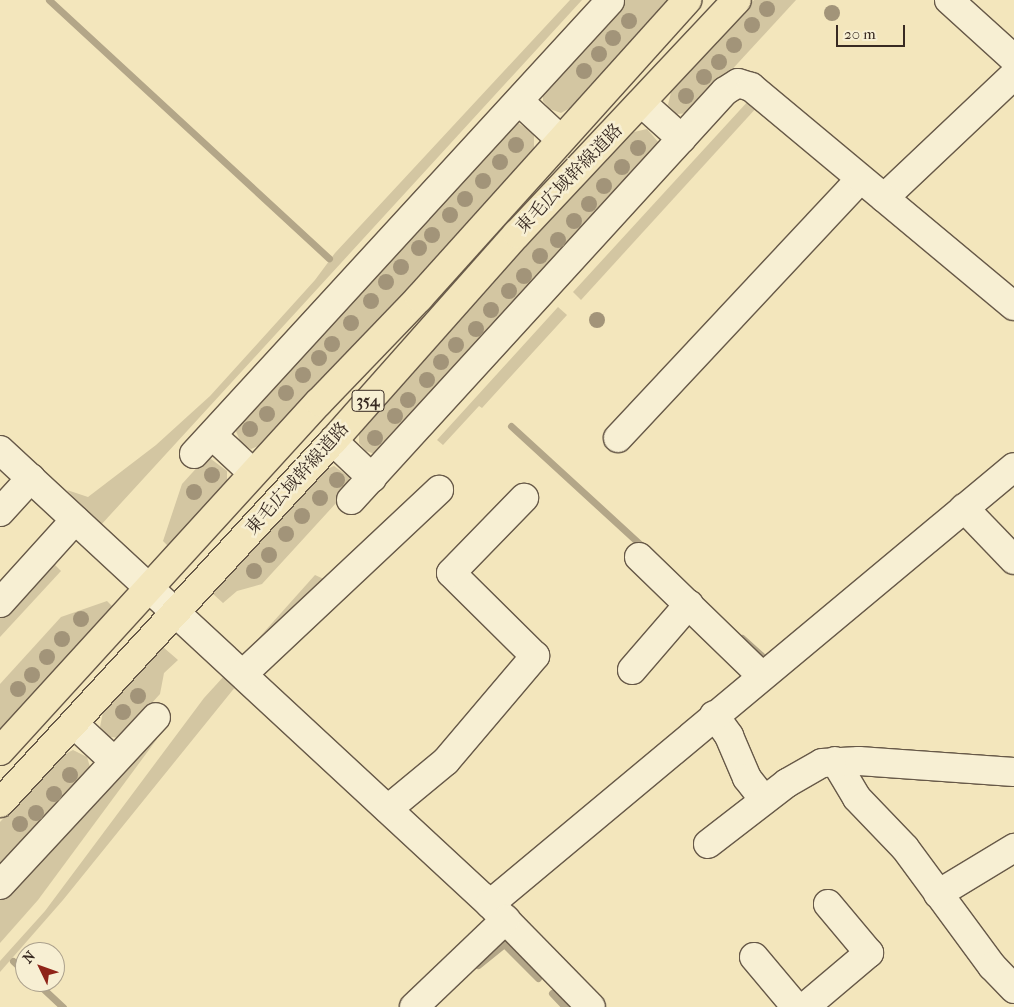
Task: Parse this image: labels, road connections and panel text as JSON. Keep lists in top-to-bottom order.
{
  "streets": {
    "highway": ["東毛広域幹線道路", "354"]
  },
  "scale_bar": "20 m",
  "north": "top left"
}
